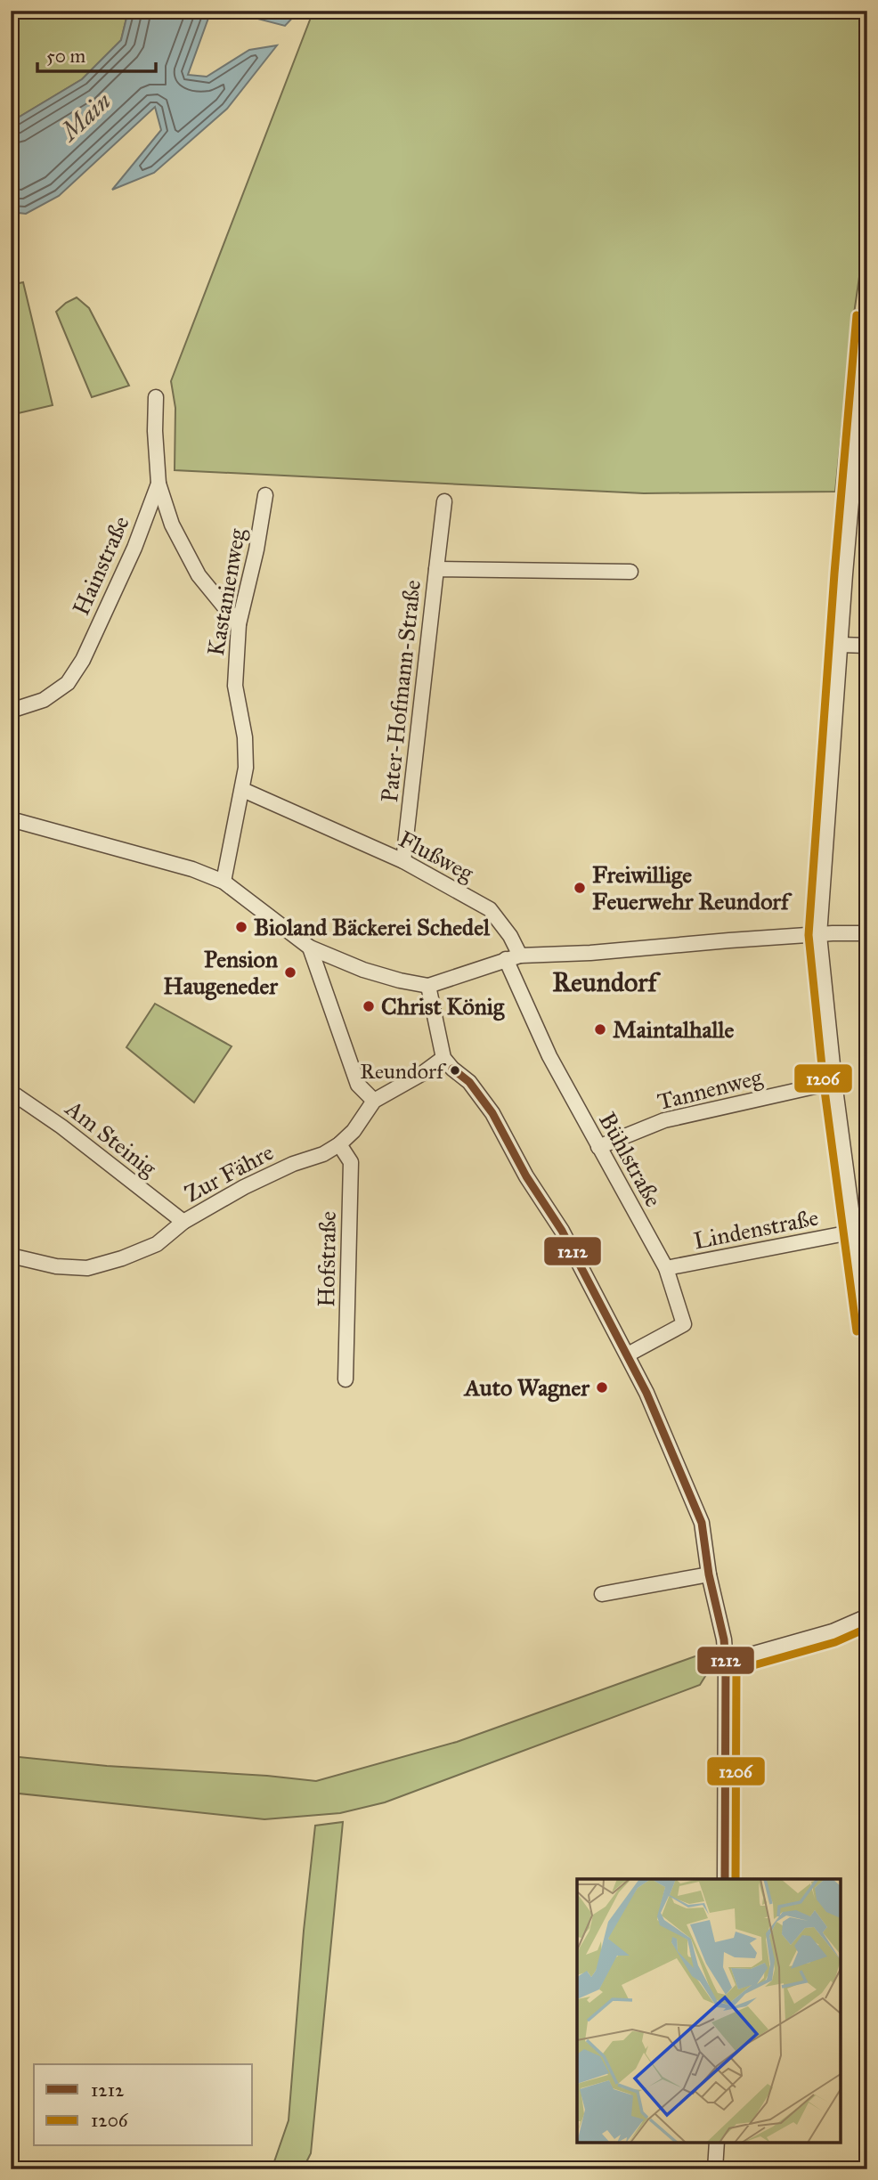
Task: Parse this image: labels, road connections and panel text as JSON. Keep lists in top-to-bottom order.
{
  "streets": {
    "street": [
      "Hainstraße",
      "Kastanienweg",
      "Pater-Hofmann-Straße",
      "Flußweg",
      "Tannenweg",
      "Am Steinig",
      "Bühlstraße",
      "Zur Fähre",
      "Lindenstraße",
      "Hofstraße"
    ]
  },
  "crossings": [
    ["Kastanienweg", "Flußweg"],
    ["Pater-Hofmann-Straße", "Flußweg"],
    ["Tannenweg", "Bühlstraße"],
    ["Am Steinig", "Zur Fähre"],
    ["Bühlstraße", "Lindenstraße"],
    ["Zur Fähre", "Hofstraße"]
  ],
  "districts": ["Reundorf"],
  "water": ["Main"],
  "places": [
    "Freiwillige Feuerwehr Reundorf",
    "Bioland Bäckerei Schedel",
    "Pension Haugeneder",
    "Christ König",
    "Maintalhalle",
    "Reundorf",
    "Auto Wagner"
  ],
  "lines": ["transit line 1206", "transit line 1212"],
  "legend": ["1212", "1206"],
  "scale_bar": "50 m"
}
